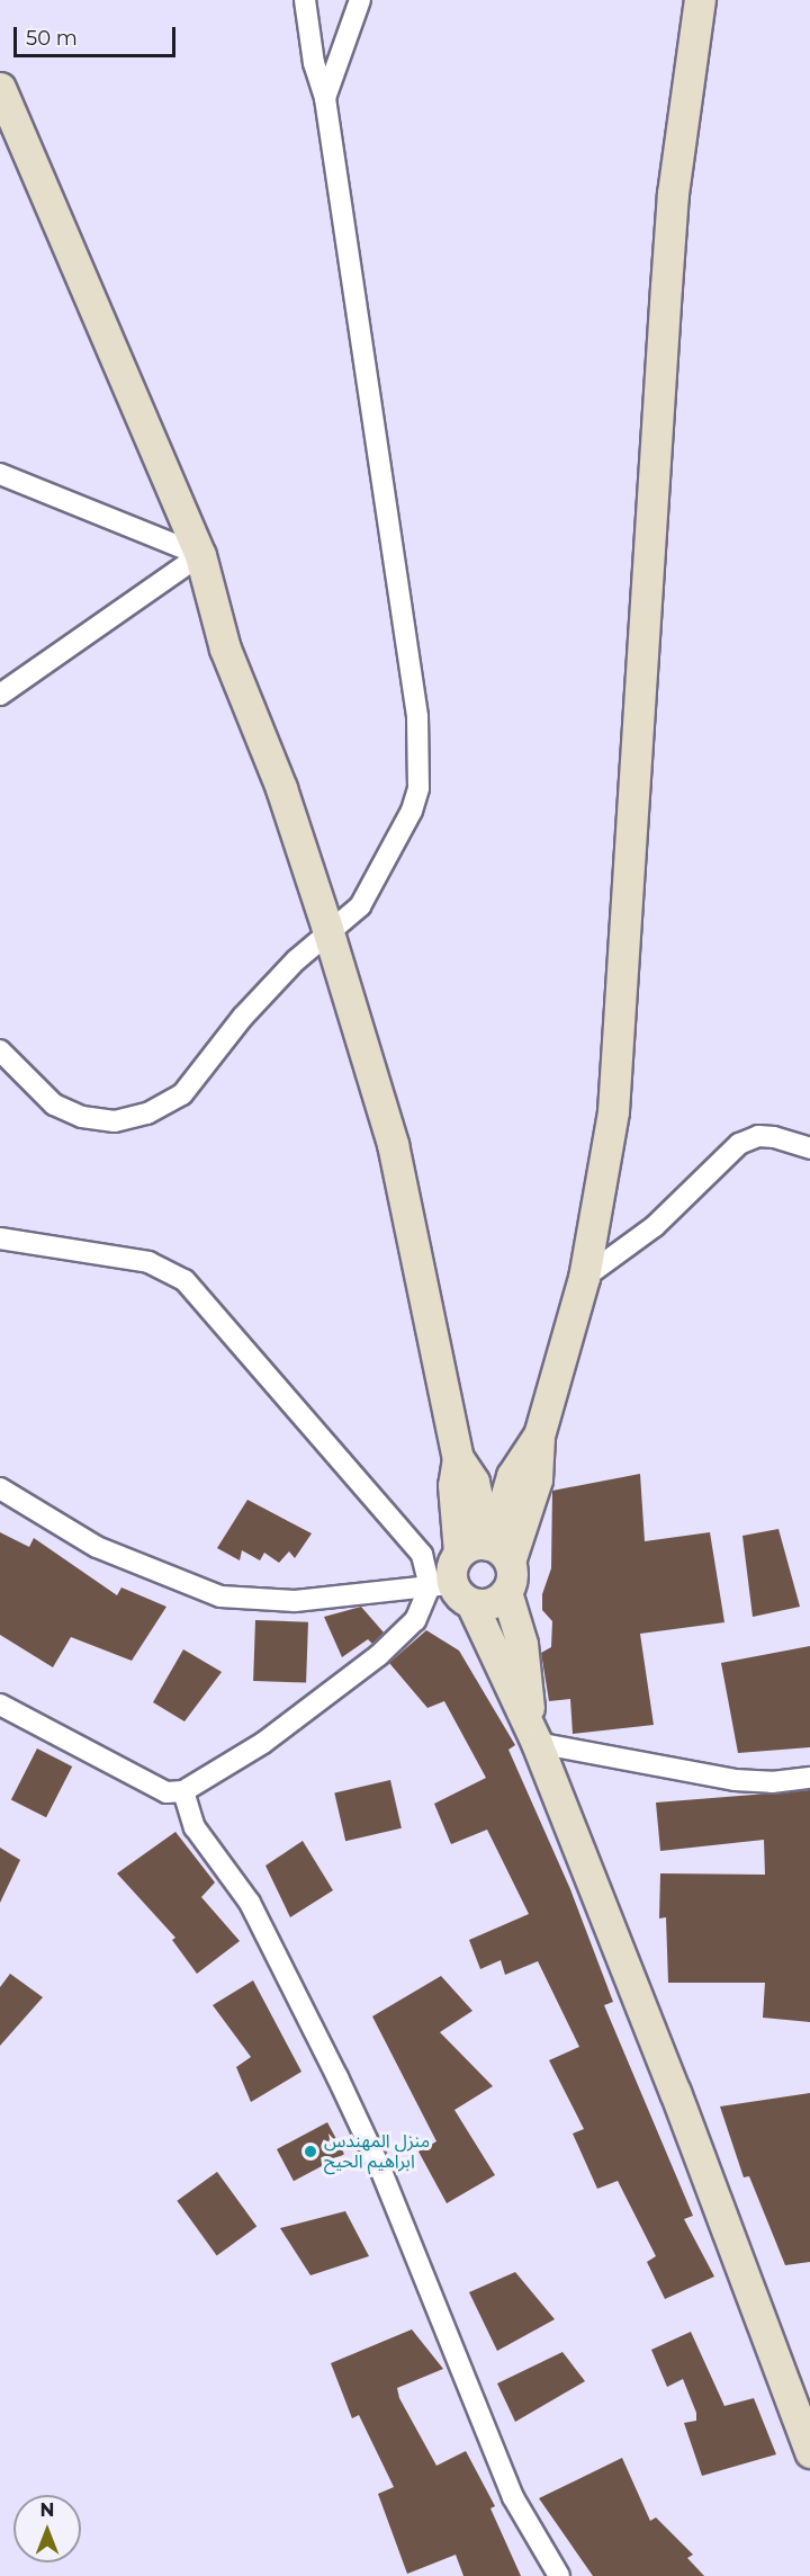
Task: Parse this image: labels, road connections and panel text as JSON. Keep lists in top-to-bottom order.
{
  "places": ["منزل المهندس ابراهيم الحيح"],
  "scale_bar": "50 m",
  "north": "top"
}
